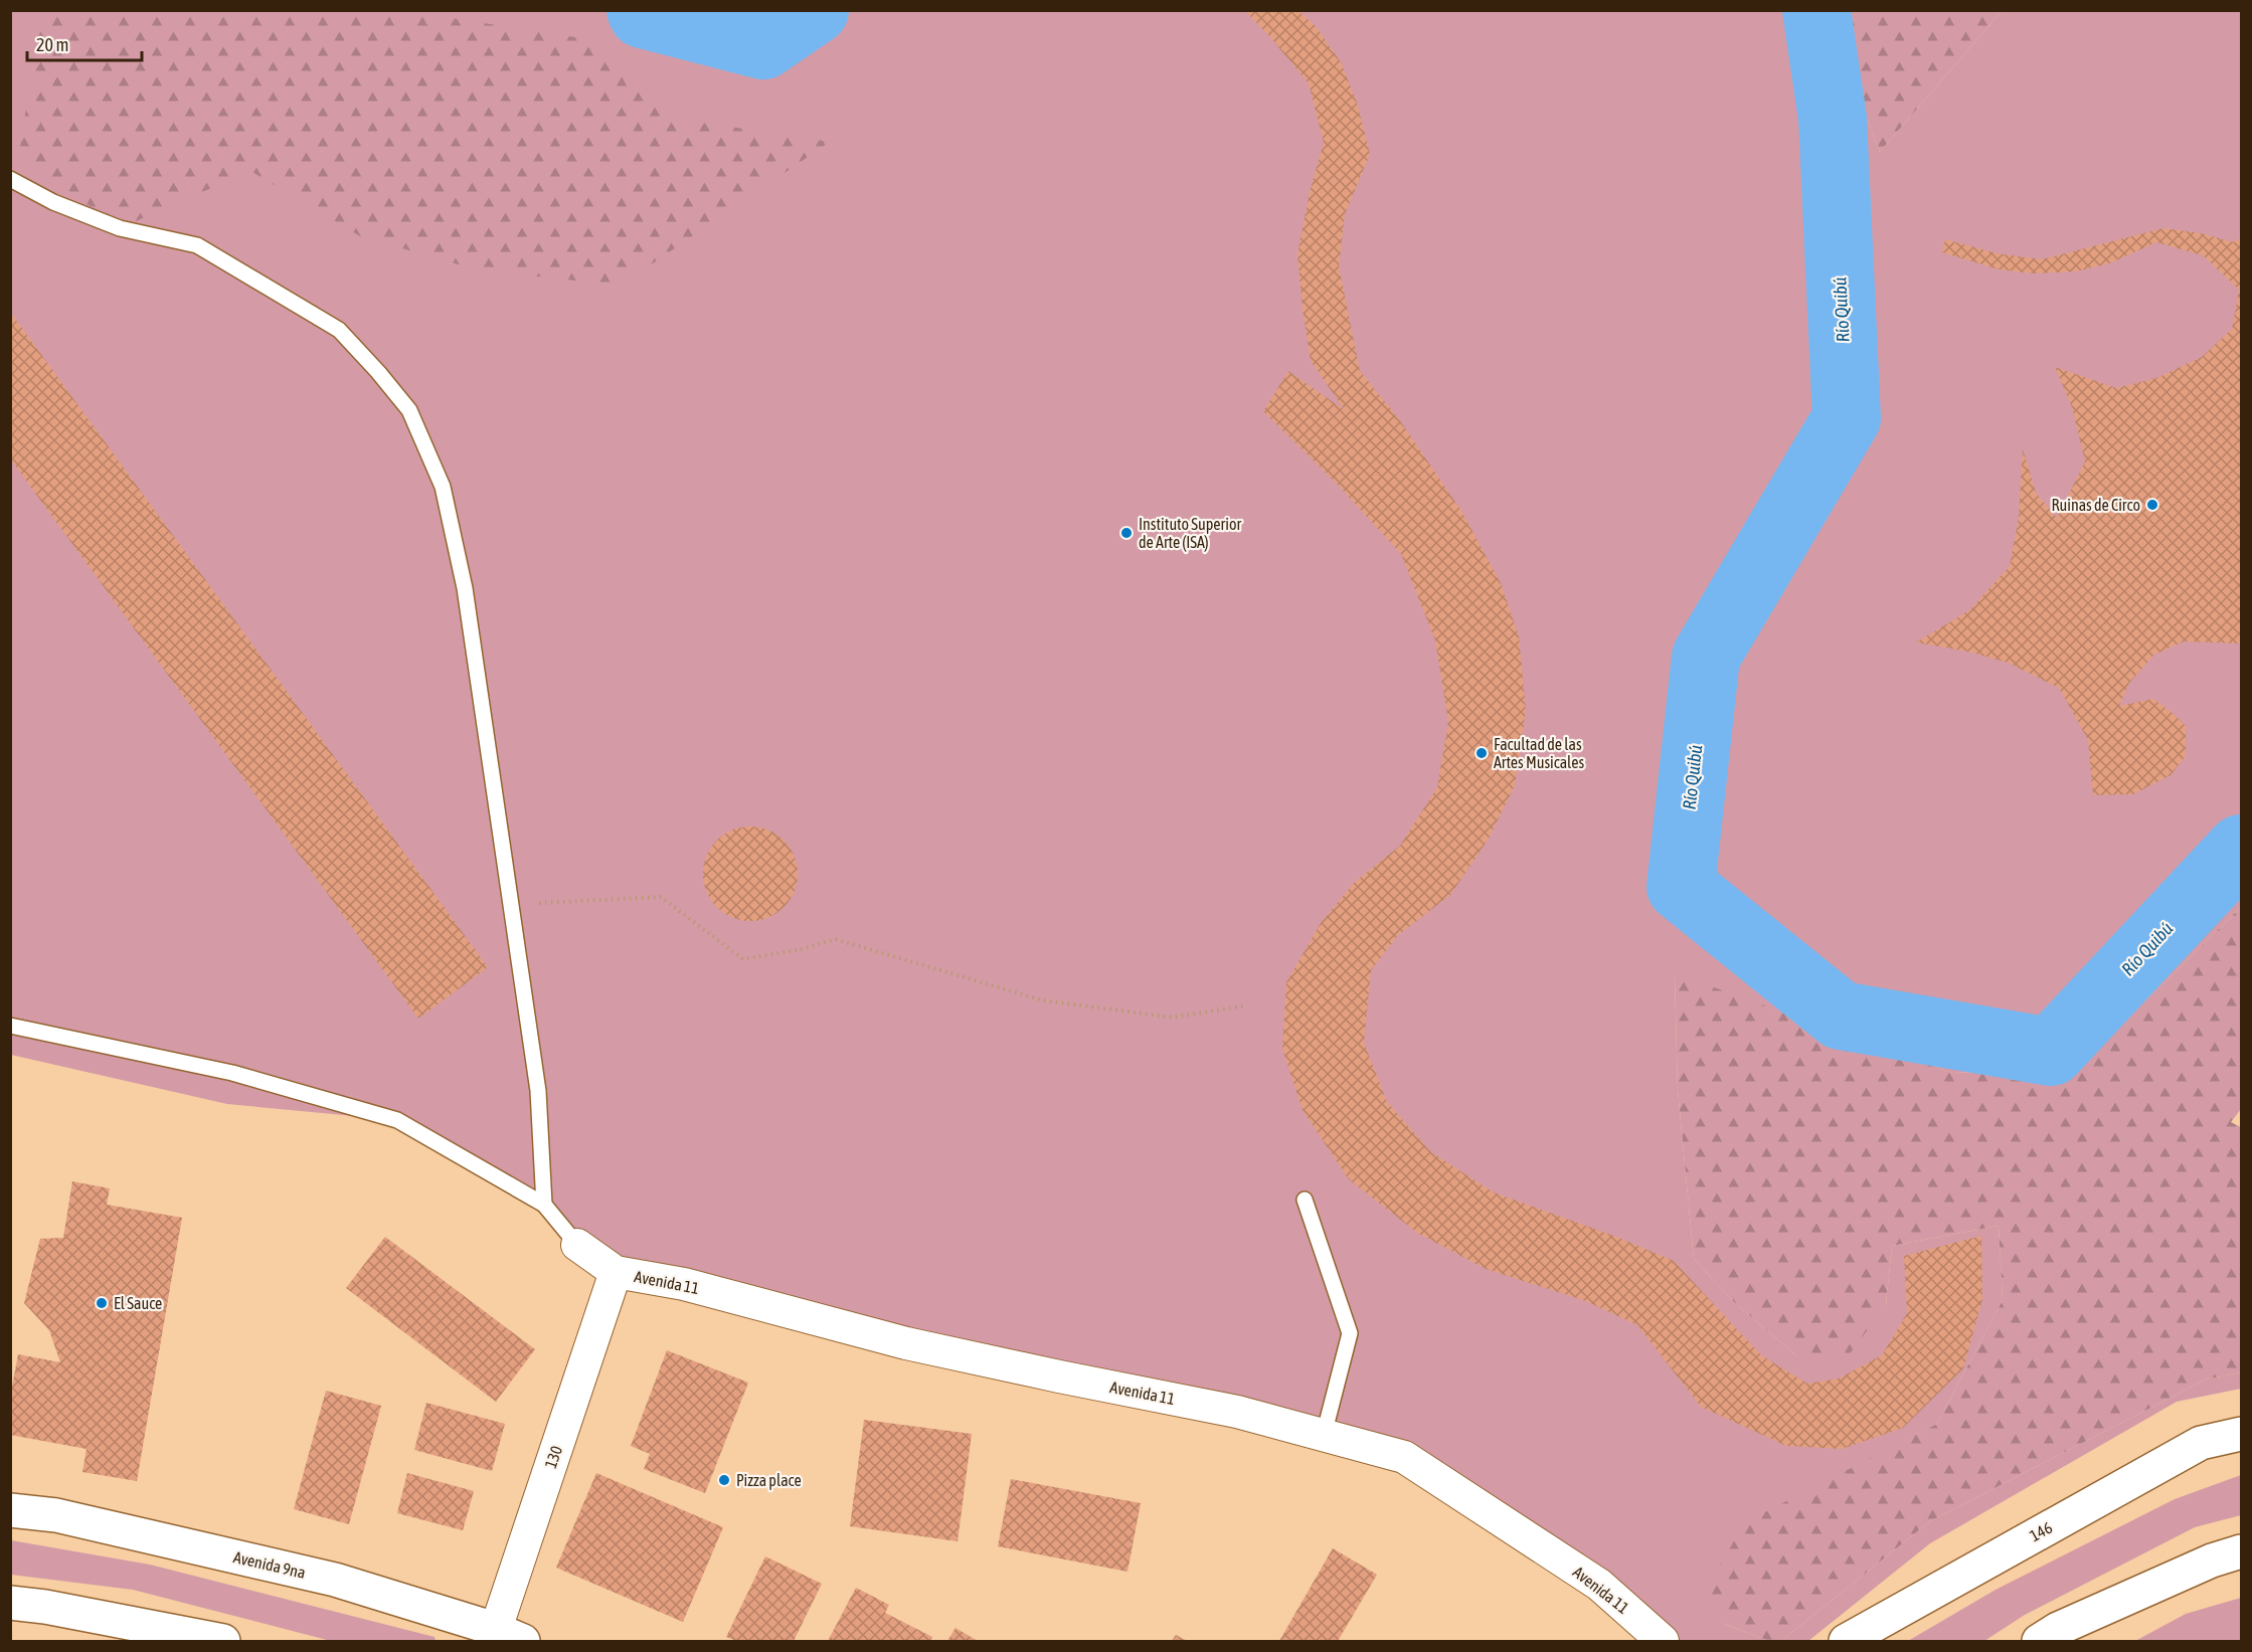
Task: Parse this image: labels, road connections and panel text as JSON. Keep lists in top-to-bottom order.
{
  "streets": {
    "main road": ["146", "Avenida 9na"],
    "street": ["Avenida 11", "130"]
  },
  "crossings": [
    ["Avenida 11", "130"],
    ["130", "Avenida 9na"]
  ],
  "water": ["Río Quibú"],
  "places": [
    "Ruinas de Circo",
    "Instituto Superior de Arte (ISA)",
    "Facultad de las Artes Musicales",
    "El Sauce",
    "Pizza place"
  ],
  "scale_bar": "20 m"
}
